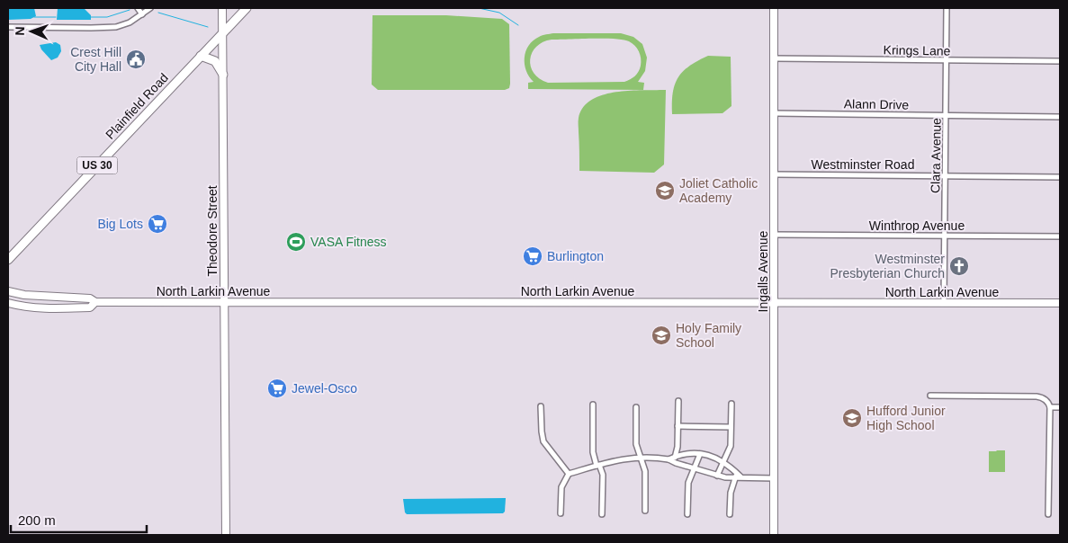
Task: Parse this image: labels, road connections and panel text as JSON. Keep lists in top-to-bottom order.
{
  "streets": {
    "main road": [
      "Plainfield Road",
      "US 30",
      "Theodore Street",
      "Ingalls Avenue",
      "North Larkin Avenue"
    ],
    "street": [
      "Krings Lane",
      "Alann Drive",
      "Clara Avenue",
      "Westminster Road",
      "Winthrop Avenue"
    ]
  },
  "crossings": [
    ["Krings Lane", "Clara Avenue"],
    ["Krings Lane", "Ingalls Avenue"],
    ["Alann Drive", "Clara Avenue"],
    ["Alann Drive", "Ingalls Avenue"],
    ["Plainfield Road", "Theodore Street"],
    ["Clara Avenue", "Westminster Road"],
    ["Clara Avenue", "Winthrop Avenue"],
    ["Clara Avenue", "North Larkin Avenue"],
    ["Westminster Road", "Ingalls Avenue"],
    ["Winthrop Avenue", "Ingalls Avenue"],
    ["Theodore Street", "North Larkin Avenue"],
    ["Ingalls Avenue", "North Larkin Avenue"]
  ],
  "places": {
    "public building": ["Crest Hill City Hall"],
    "school or university": ["Joliet Catholic Academy", "Holy Family School", "Hufford Junior High School"],
    "supermarket": ["Big Lots", "Burlington", "Jewel-Osco"],
    "sports": ["VASA Fitness"],
    "church": ["Westminster Presbyterian Church"]
  },
  "scale_bar": "200 m",
  "north": "left"
}
